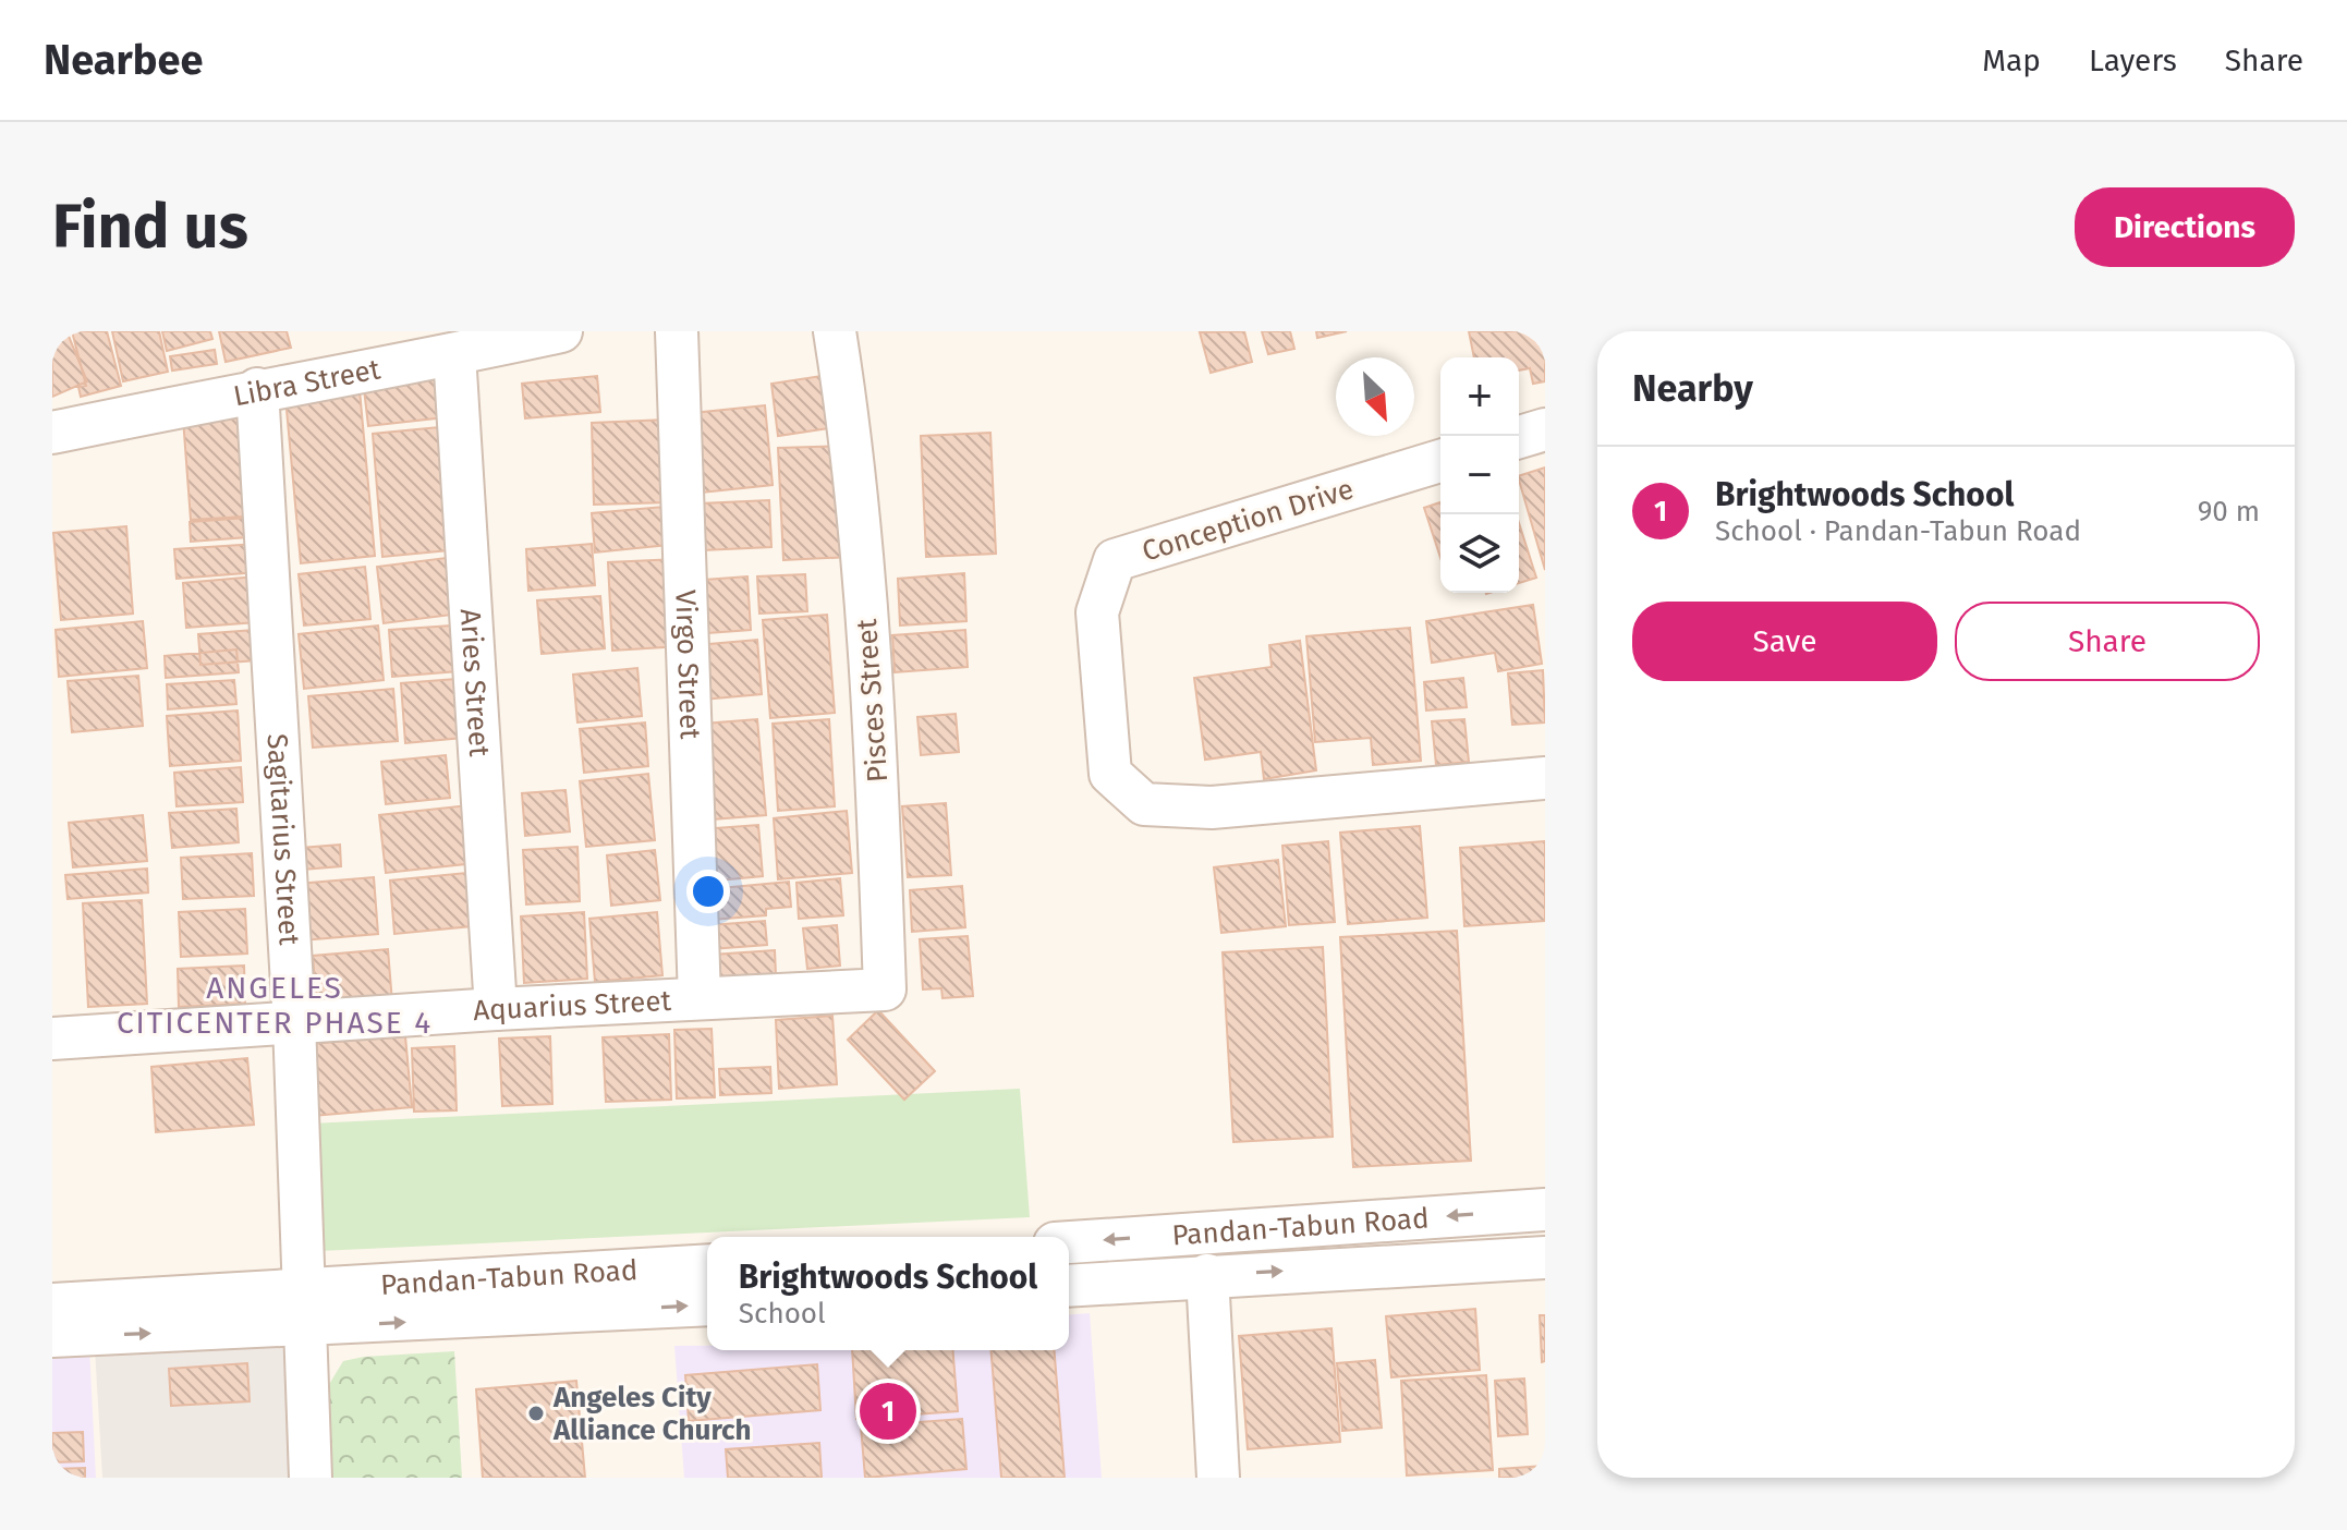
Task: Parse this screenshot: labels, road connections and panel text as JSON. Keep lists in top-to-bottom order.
{
  "streets": {
    "street": [
      "Libra Street",
      "Conception Drive",
      "Virgo Street",
      "Aries Street",
      "Pisces Street",
      "Sagitarius Street",
      "Aquarius Street",
      "Pandan-Tabun Road"
    ]
  },
  "crossings": [
    ["Libra Street", "Aries Street"],
    ["Libra Street", "Sagitarius Street"],
    ["Virgo Street", "Aquarius Street"],
    ["Aries Street", "Aquarius Street"],
    ["Pisces Street", "Aquarius Street"],
    ["Sagitarius Street", "Aquarius Street"],
    ["Sagitarius Street", "Pandan-Tabun Road"]
  ],
  "districts": ["ANGELES CITICENTER PHASE 4"],
  "places": ["Angeles City Alliance Church"],
  "north": "bottom right",
  "page": {
    "header": "Nearbee",
    "nav": ["Map", "Layers", "Share"],
    "buttons": [
      "Directions",
      ["Save", "Share"]
    ],
    "title": "Find us",
    "heading": "Nearby",
    "map_buttons": ["+", "−"],
    "list": [
      {
        "mark": "1",
        "name": "Brightwoods School",
        "note": "School · Pandan-Tabun Road",
        "value": "90 m"
      }
    ],
    "popup": ["Brightwoods School", "School"],
    "pins": "1"
  }
}
